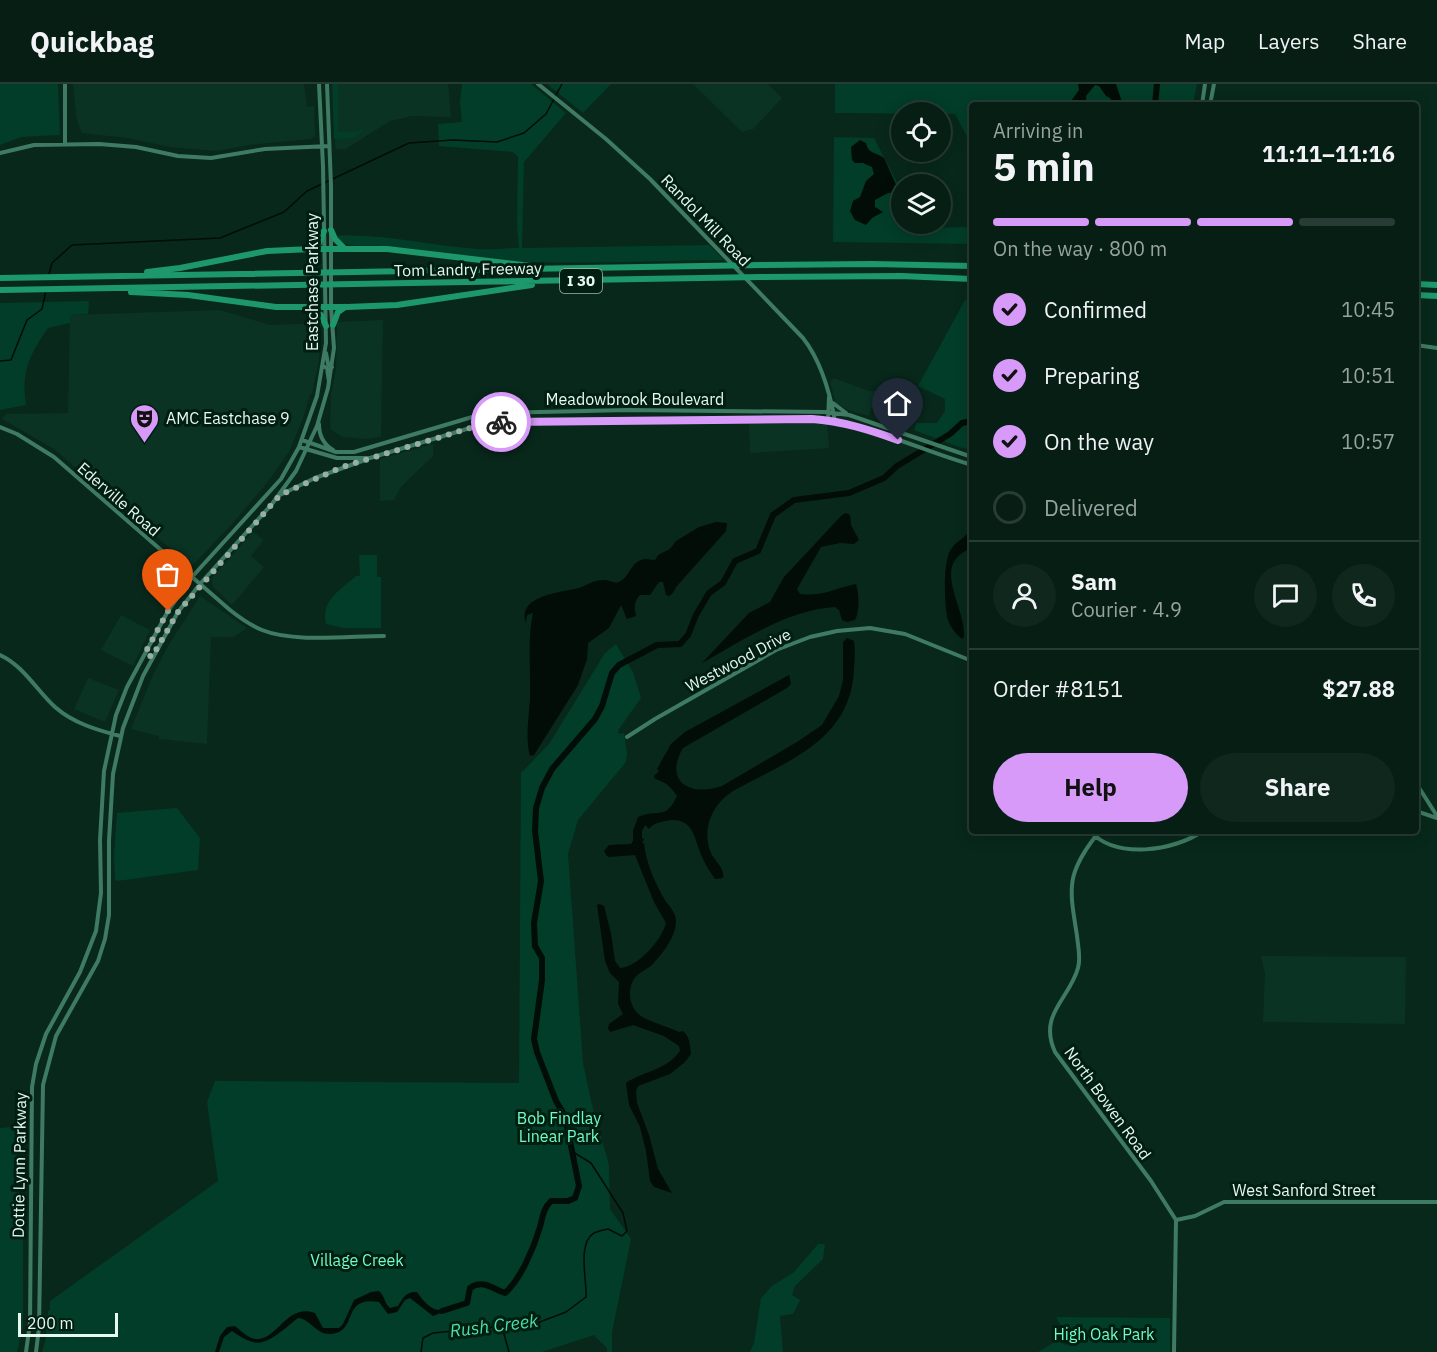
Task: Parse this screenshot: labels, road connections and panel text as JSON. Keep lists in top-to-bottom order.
{
  "streets": {
    "highway": ["Tom Landry Freeway", "I 30"],
    "main road": [
      "Randol Mill Road",
      "Eastchase Parkway",
      "Meadowbrook Boulevard",
      "Ederville Road",
      "Westwood Drive",
      "North Bowen Road",
      "Dottie Lynn Parkway",
      "West Sanford Street"
    ]
  },
  "crossings": [
    ["Randol Mill Road", "Meadowbrook Boulevard"],
    ["Eastchase Parkway", "Meadowbrook Boulevard"],
    ["Eastchase Parkway", "Ederville Road"],
    ["Eastchase Parkway", "Dottie Lynn Parkway"],
    ["North Bowen Road", "West Sanford Street"]
  ],
  "water": ["Rush Creek"],
  "parks": ["Bob Findlay Linear Park", "Village Creek", "High Oak Park"],
  "places": {
    "theatre": ["AMC Eastchase 9"]
  },
  "scale_bar": "200 m",
  "page": {
    "header": "Quickbag",
    "nav": ["Map", "Layers", "Share"],
    "heading": ["5 min", "Arriving in", "11:11–11:16"],
    "panel": [
      "Sam",
      "Courier · 4.9",
      "Order #8151",
      "$27.88"
    ],
    "bar": "On the way · 800 m",
    "list": [
      ["Confirmed", "10:45"],
      ["Preparing", "10:51"],
      ["On the way", "10:57"],
      "Delivered"
    ],
    "buttons": ["Help", "Share"],
    "scale": "200 m"
  }
}
